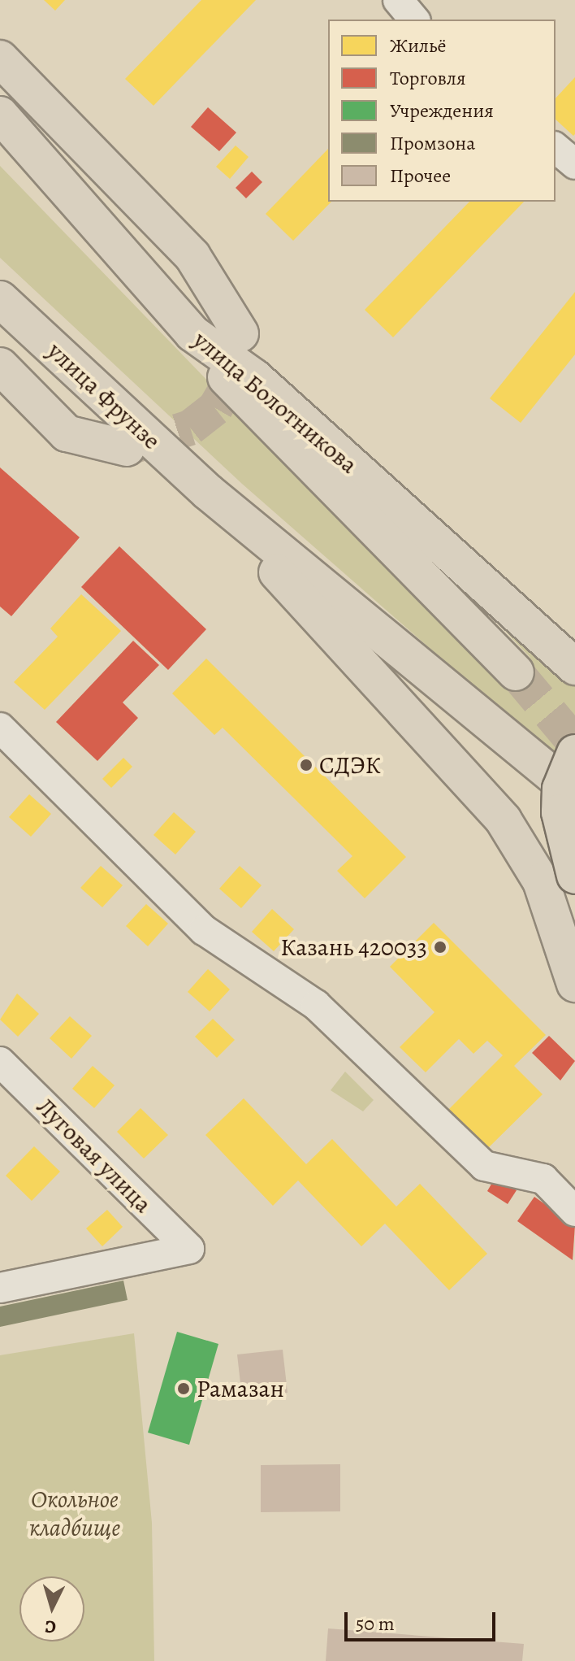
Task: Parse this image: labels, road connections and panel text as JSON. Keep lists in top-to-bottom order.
{
  "streets": {
    "main road": ["улица Фрунзе", "улица Болотникова"],
    "street": ["Луговая улица"]
  },
  "parks": ["Окольное кладбище"],
  "places": ["СДЭК", "Казань 420033", "Рамазан"],
  "legend": [
    "Жильё",
    "Торговля",
    "Учреждения",
    "Промзона",
    "Прочее"
  ],
  "scale_bar": "50 m",
  "north": "bottom"
}
